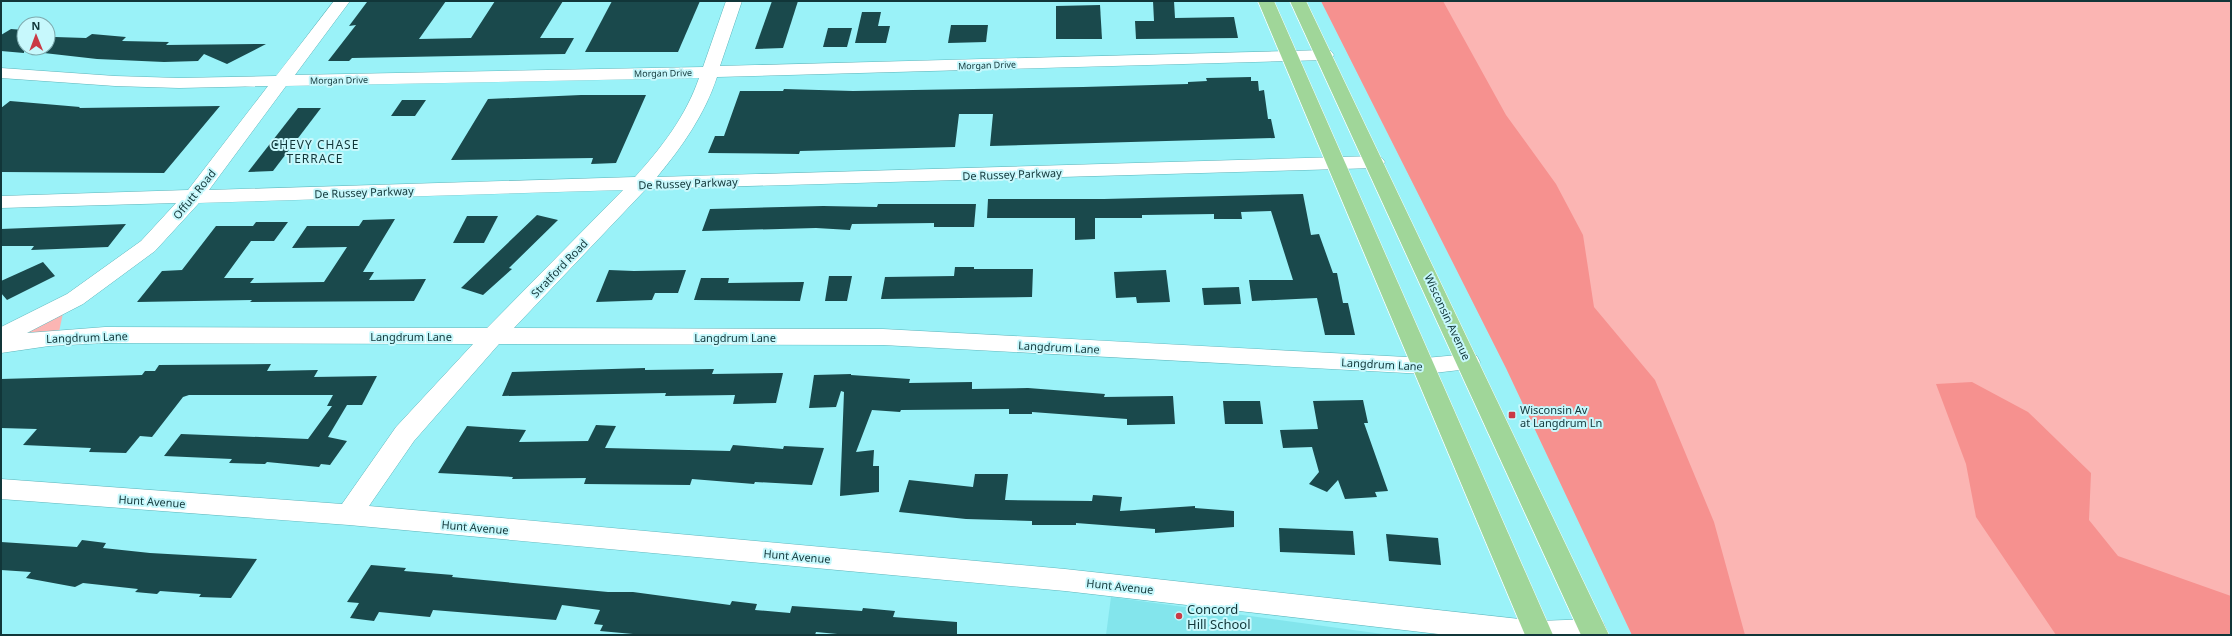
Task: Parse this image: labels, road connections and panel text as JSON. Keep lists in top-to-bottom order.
{
  "streets": {
    "main road": ["Wisconsin Avenue"],
    "street": [
      "Morgan Drive",
      "De Russey Parkway",
      "Offutt Road",
      "Stratford Road",
      "Langdrum Lane",
      "Hunt Avenue"
    ]
  },
  "crossings": [
    ["Morgan Drive", "Offutt Road"],
    ["Morgan Drive", "Stratford Road"],
    ["Morgan Drive", "Wisconsin Avenue"],
    ["De Russey Parkway", "Offutt Road"],
    ["De Russey Parkway", "Stratford Road"],
    ["De Russey Parkway", "Wisconsin Avenue"],
    ["Stratford Road", "Langdrum Lane"],
    ["Stratford Road", "Hunt Avenue"],
    ["Wisconsin Avenue", "Langdrum Lane"],
    ["Wisconsin Avenue", "Hunt Avenue"]
  ],
  "districts": ["CHEVY CHASE TERRACE"],
  "places": {
    "transit": ["Wisconsin Av at Langdrum Ln"],
    "other": ["Concord Hill School"]
  },
  "north": "top"
}
